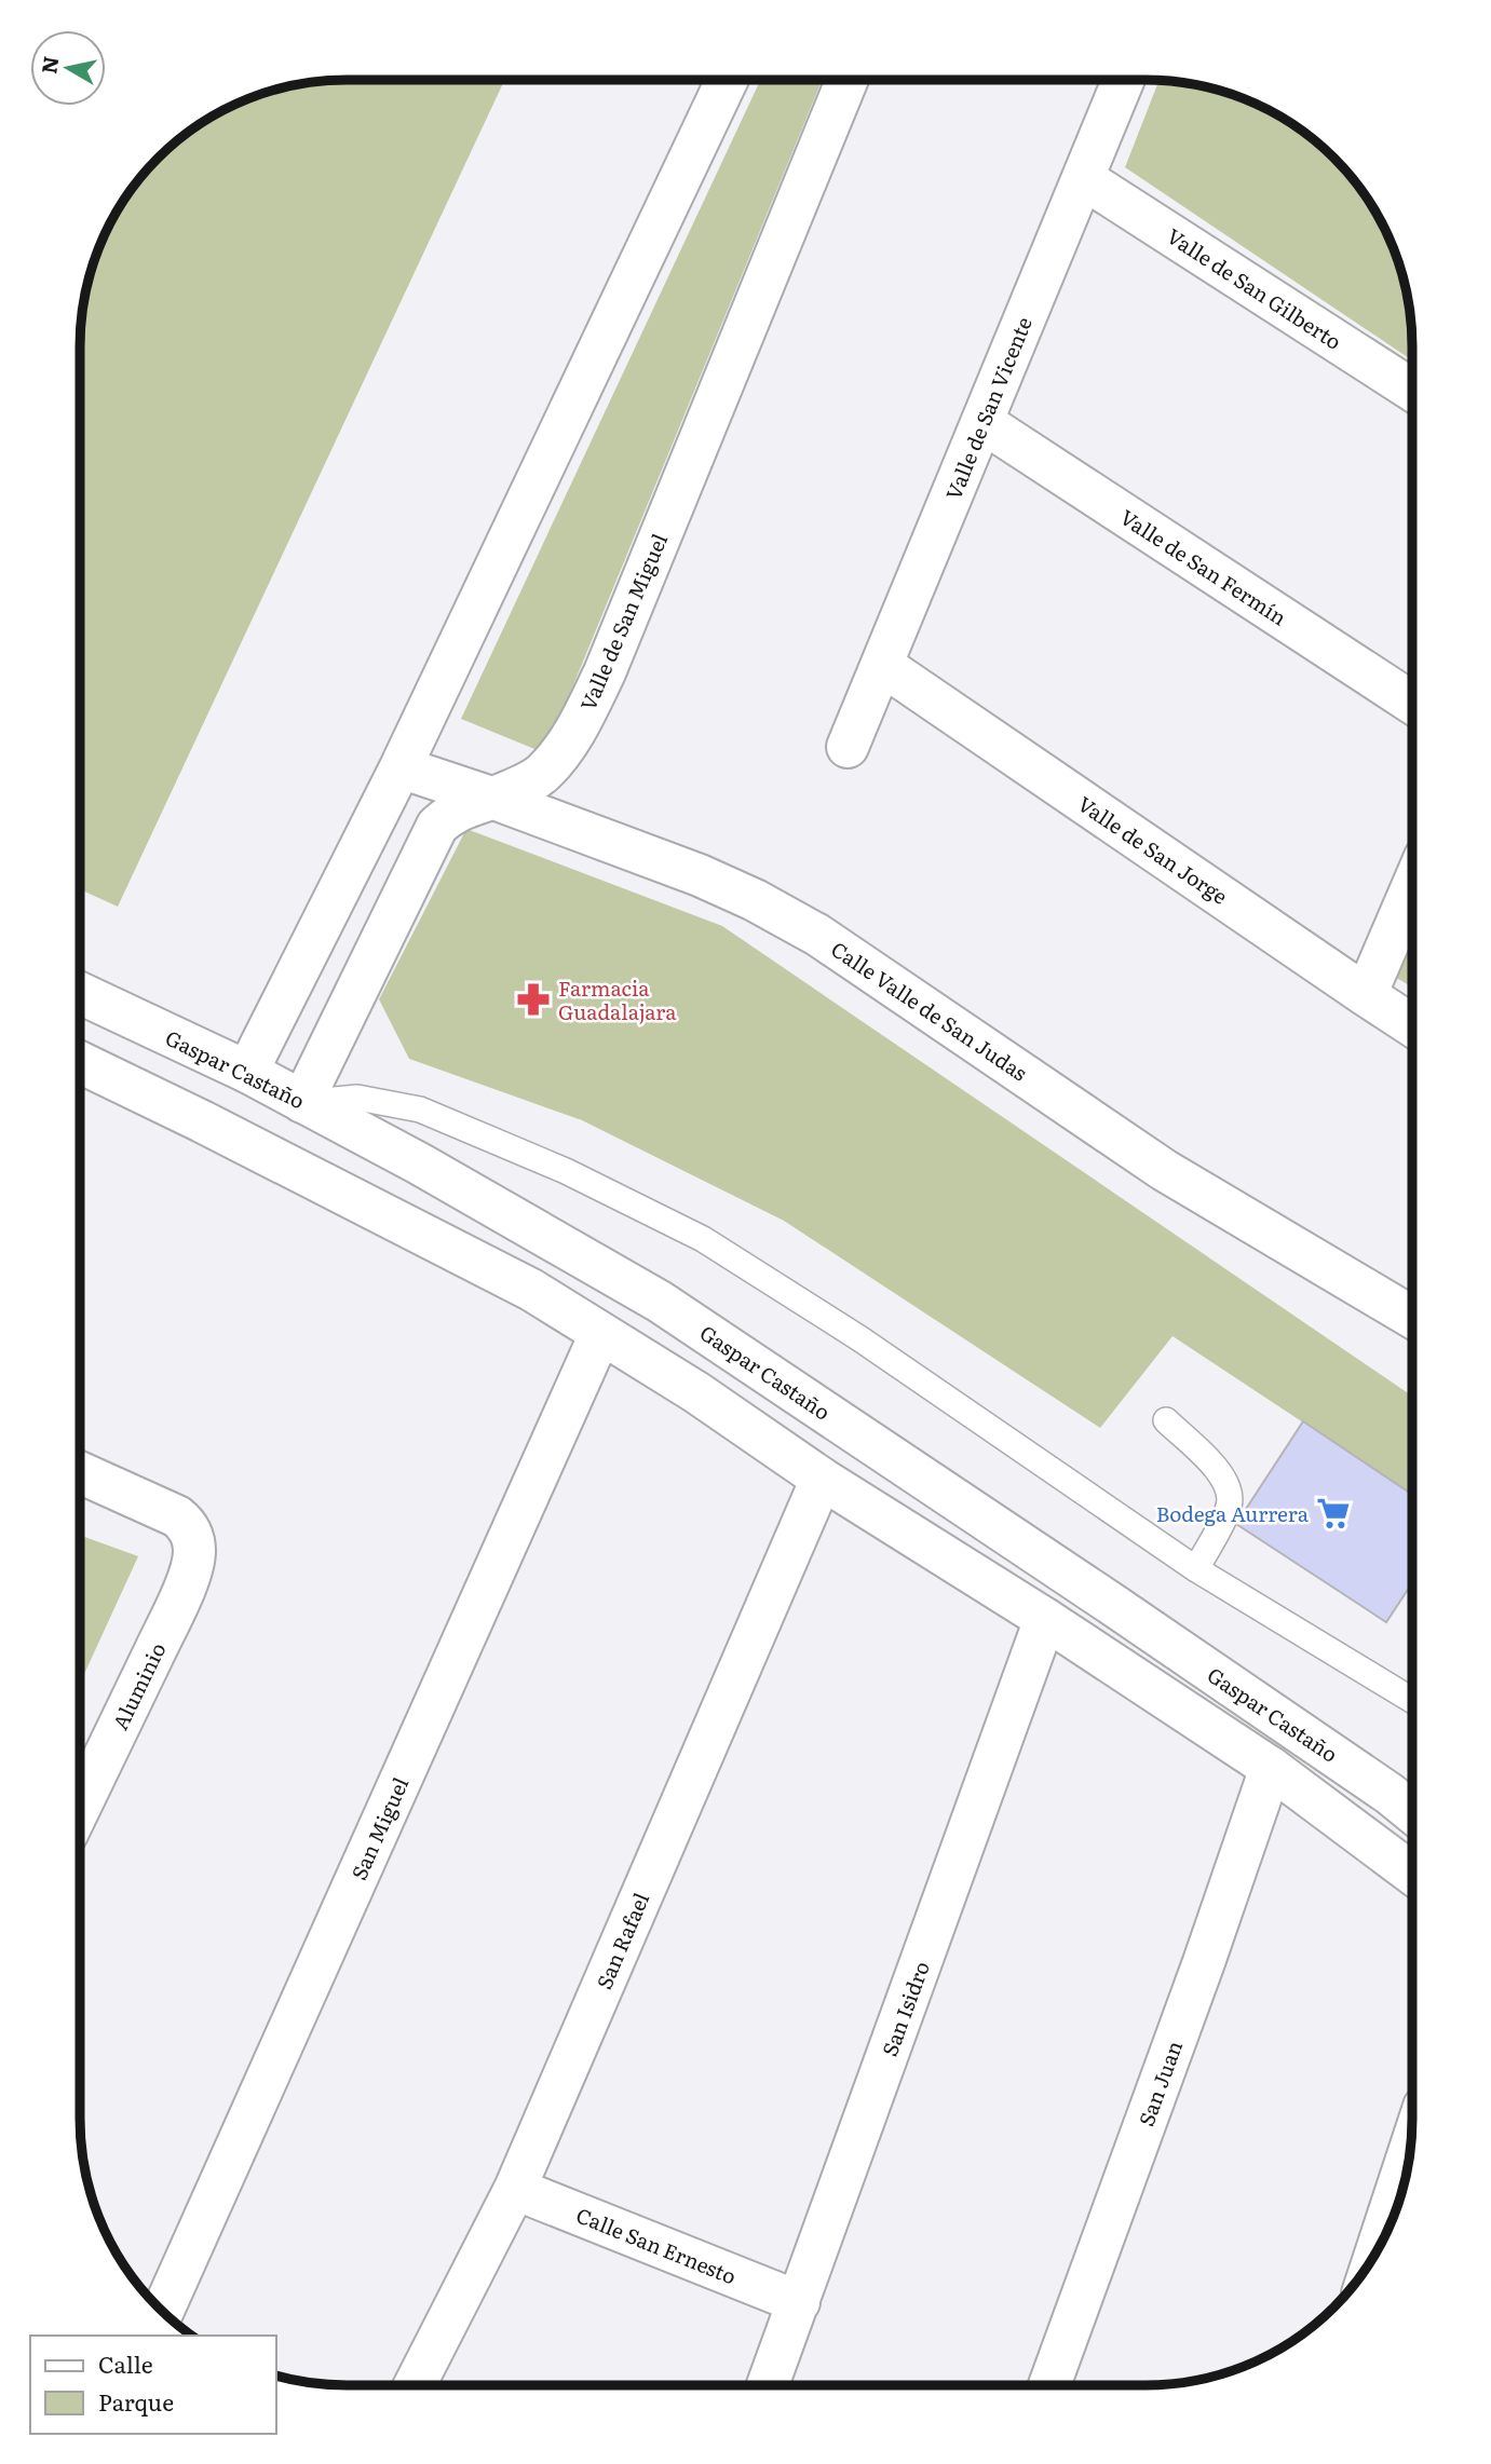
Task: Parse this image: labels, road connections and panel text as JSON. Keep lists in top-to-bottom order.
{
  "streets": {
    "street": [
      "Valle de San Gilberto",
      "Valle de San Vicente",
      "Valle de San Fermín",
      "Valle de San Miguel",
      "Valle de San Jorge",
      "Calle Valle de San Judas",
      "Gaspar Castaño",
      "Aluminio",
      "San Miguel",
      "San Rafael",
      "San Isidro",
      "San Juan",
      "Calle San Ernesto"
    ]
  },
  "crossings": [
    ["Valle de San Gilberto", "Valle de San Vicente"],
    ["Valle de San Vicente", "Valle de San Fermín"],
    ["Valle de San Vicente", "Valle de San Jorge"],
    ["Valle de San Miguel", "Calle Valle de San Judas"],
    ["Valle de San Miguel", "Gaspar Castaño"],
    ["San Rafael", "Calle San Ernesto"],
    ["San Isidro", "Calle San Ernesto"]
  ],
  "places": {
    "pharmacy": ["Farmacia Guadalajara"],
    "supermarket": ["Bodega Aurrera"]
  },
  "legend": ["Calle", "Parque"],
  "north": "left"
}
